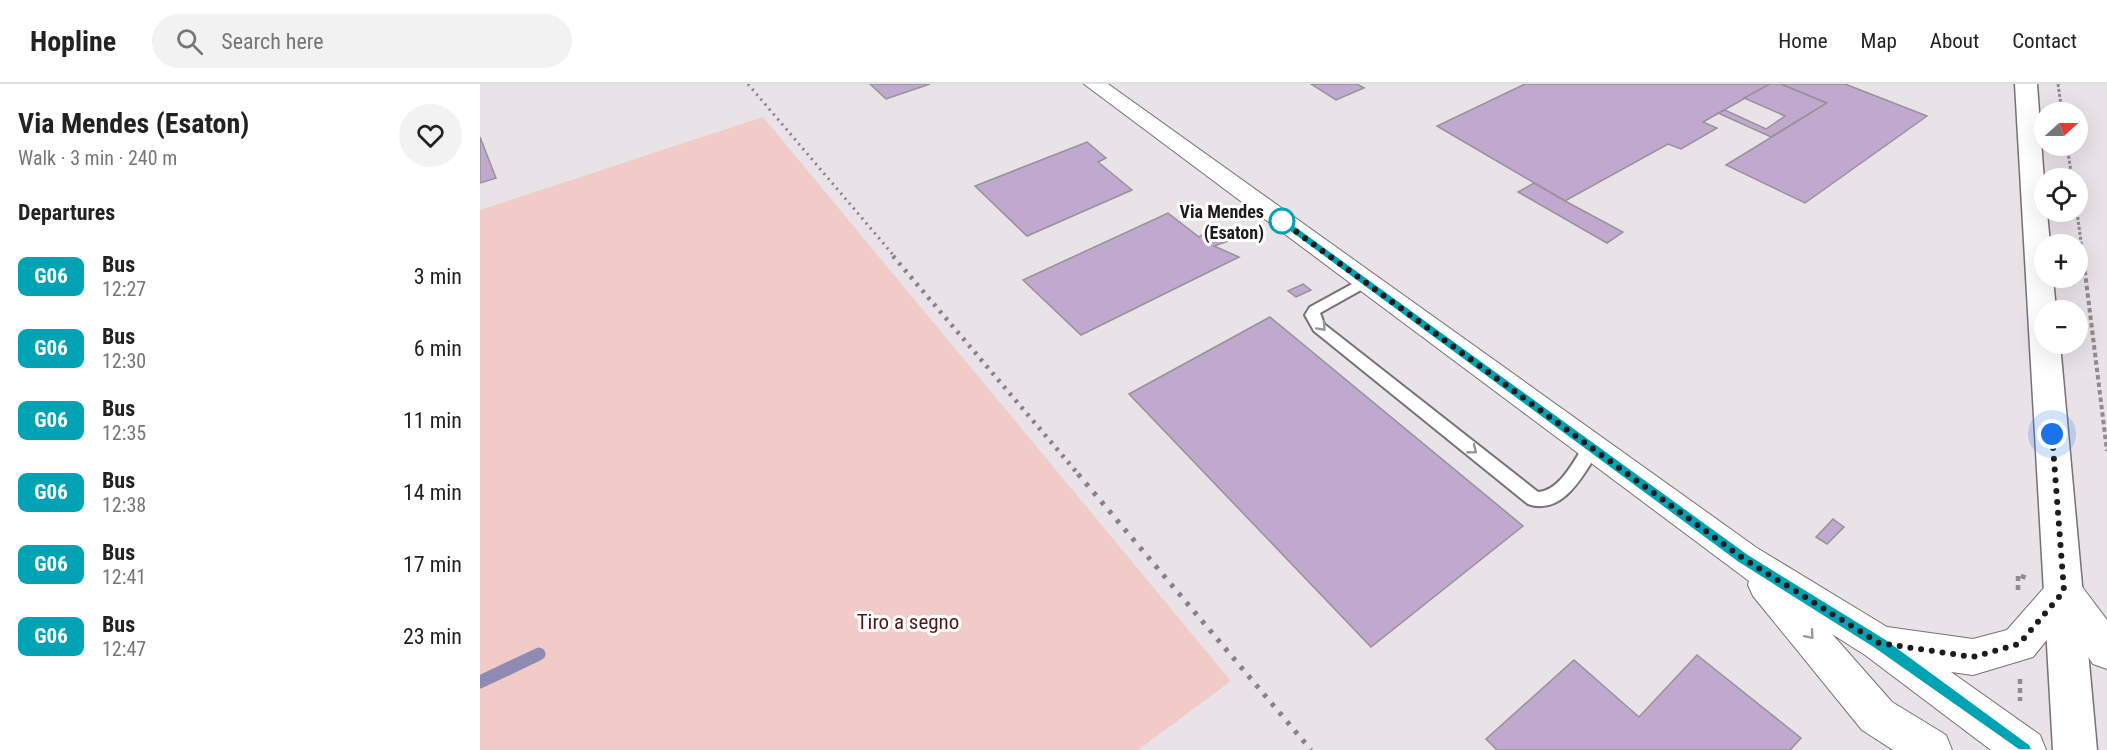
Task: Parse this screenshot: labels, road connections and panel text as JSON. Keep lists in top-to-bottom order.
{
  "parks": ["Tiro a segno"],
  "places": ["Via Mendes (Esaton)"],
  "lines": ["bus line G06"],
  "north": "right",
  "page": {
    "header": "Hopline",
    "search": "Search here",
    "nav": [
      "Home",
      "Map",
      "About",
      "Contact"
    ],
    "heading": [
      ["Via Mendes (Esaton)", "Walk · 3 min · 240 m"],
      "Departures"
    ],
    "map_buttons": ["+", "−"],
    "list": [
      {
        "mark": "G06",
        "name": "Bus",
        "note": "12:27",
        "value": "3 min"
      },
      {
        "mark": "G06",
        "name": "Bus",
        "note": "12:30",
        "value": "6 min"
      },
      {
        "mark": "G06",
        "name": "Bus",
        "note": "12:35",
        "value": "11 min"
      },
      {
        "mark": "G06",
        "name": "Bus",
        "note": "12:38",
        "value": "14 min"
      },
      {
        "mark": "G06",
        "name": "Bus",
        "note": "12:41",
        "value": "17 min"
      },
      {
        "mark": "G06",
        "name": "Bus",
        "note": "12:47",
        "value": "23 min"
      }
    ]
  }
}
